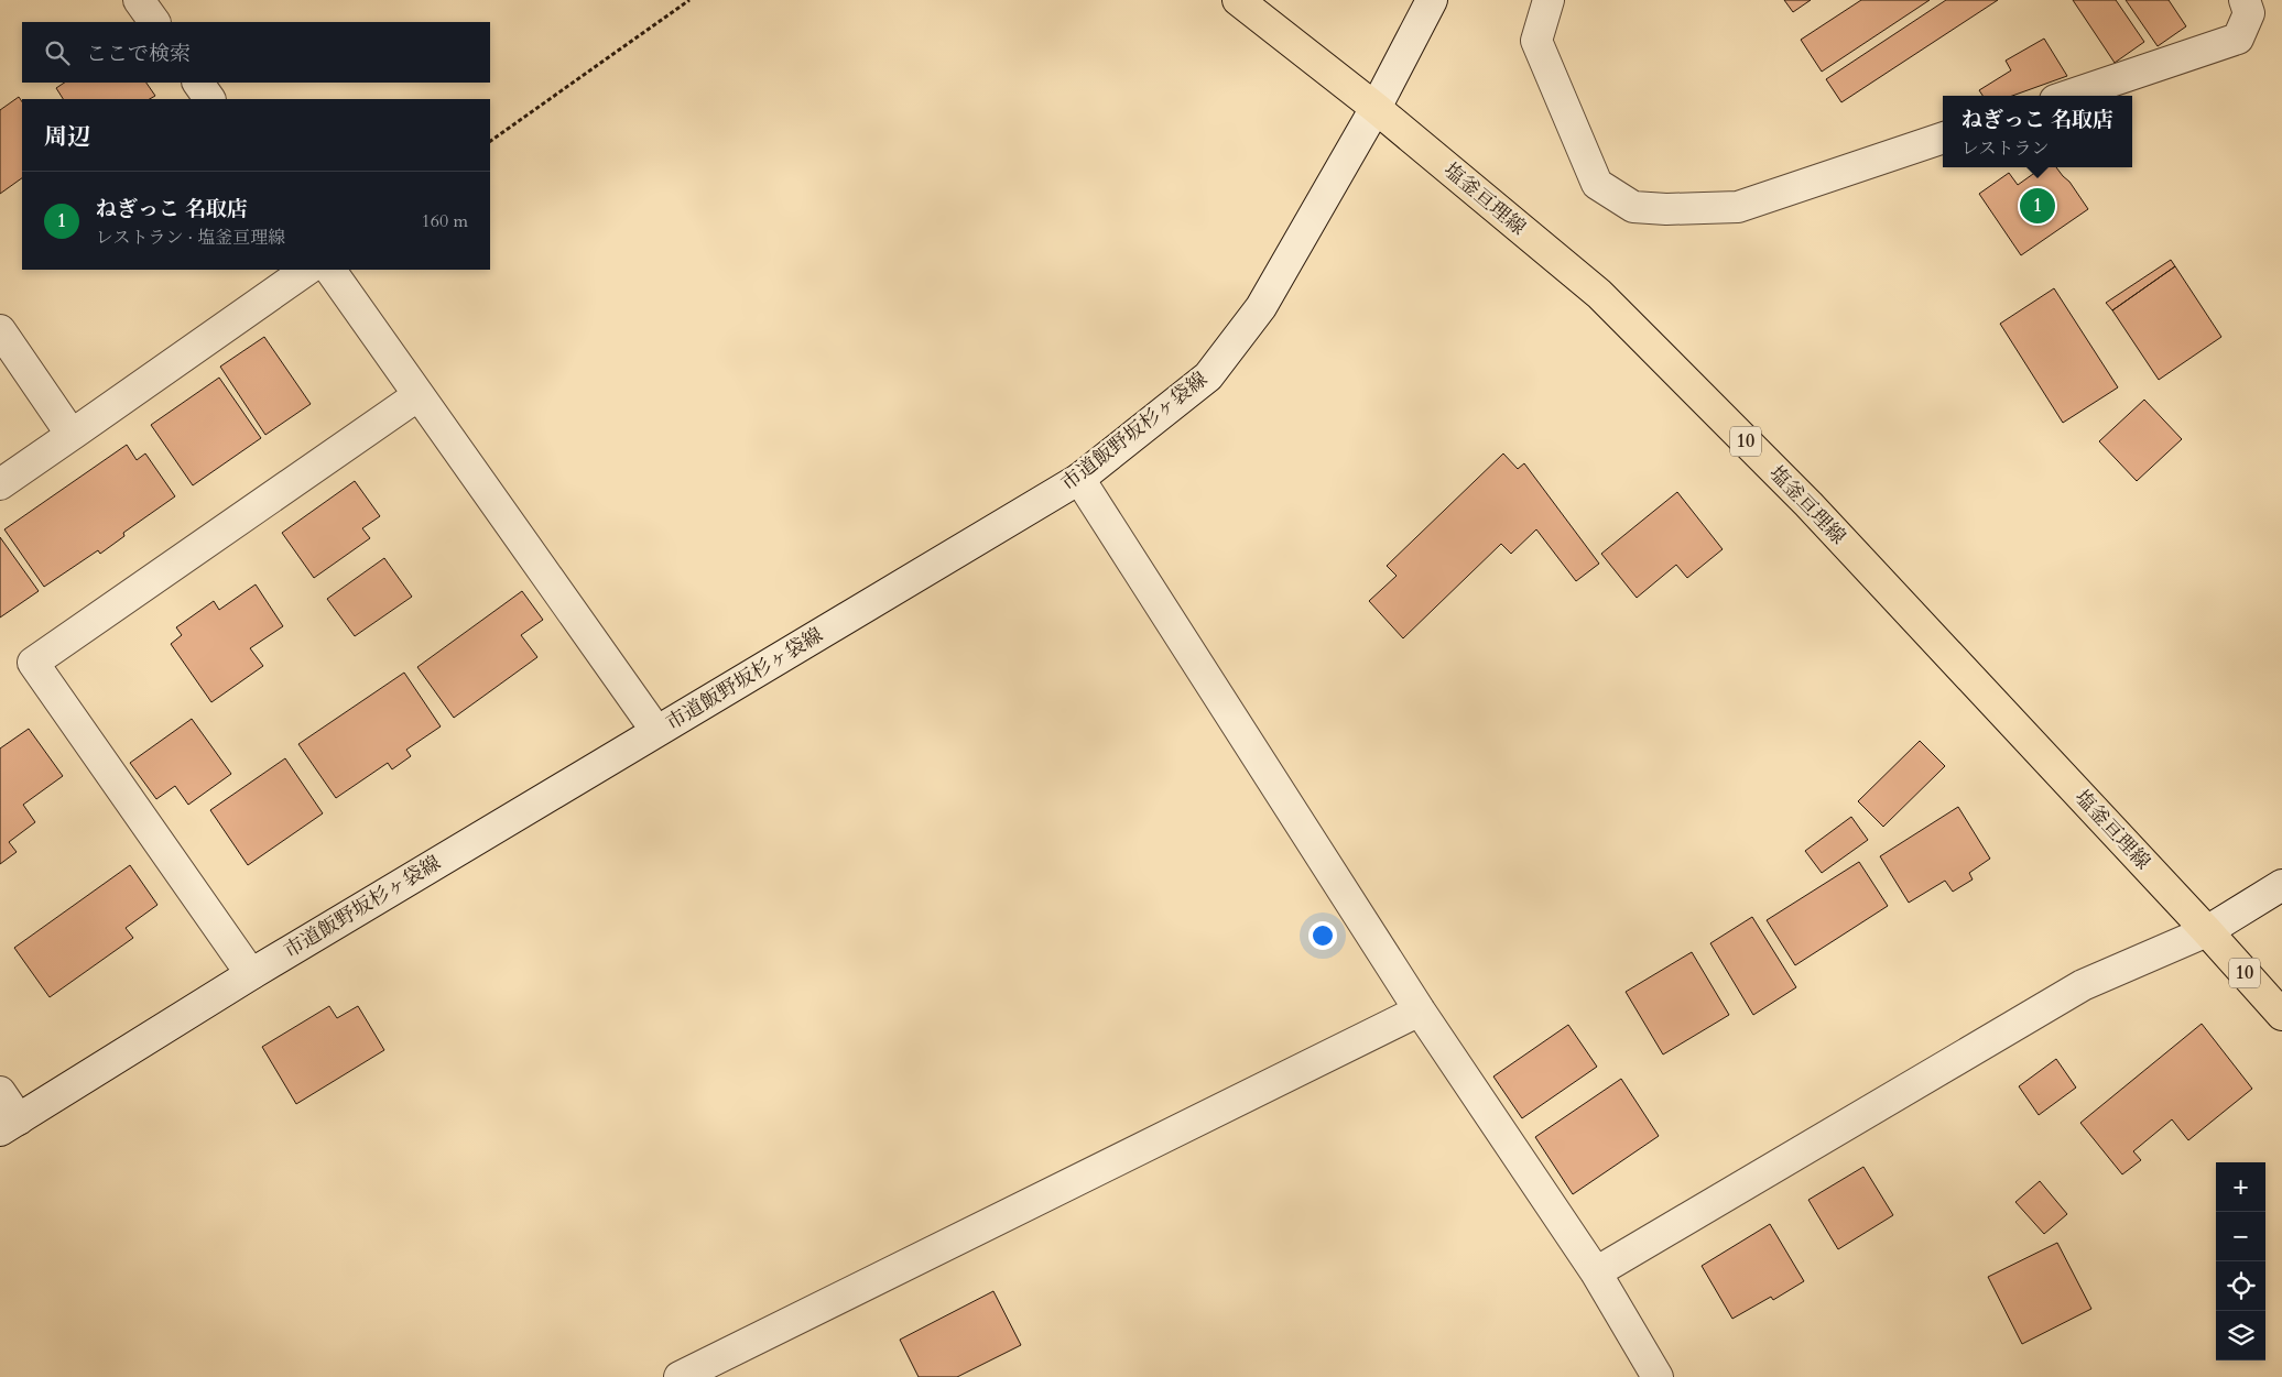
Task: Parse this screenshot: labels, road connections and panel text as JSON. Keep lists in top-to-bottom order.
{
  "streets": {
    "main road": ["塩釜亘理線", "10"],
    "street": ["市道飯野坂杉ヶ袋線"]
  },
  "crossings": [
    ["塩釜亘理線", "市道飯野坂杉ヶ袋線"]
  ],
  "page": {
    "search": "ここで検索",
    "popup": ["ねぎっこ 名取店", "レストラン"],
    "heading": "周辺",
    "list": [
      {
        "mark": "1",
        "name": "ねぎっこ 名取店",
        "note": "レストラン · 塩釜亘理線",
        "value": "160 m"
      }
    ],
    "pins": "1",
    "map_buttons": ["+", "−"]
  }
}
